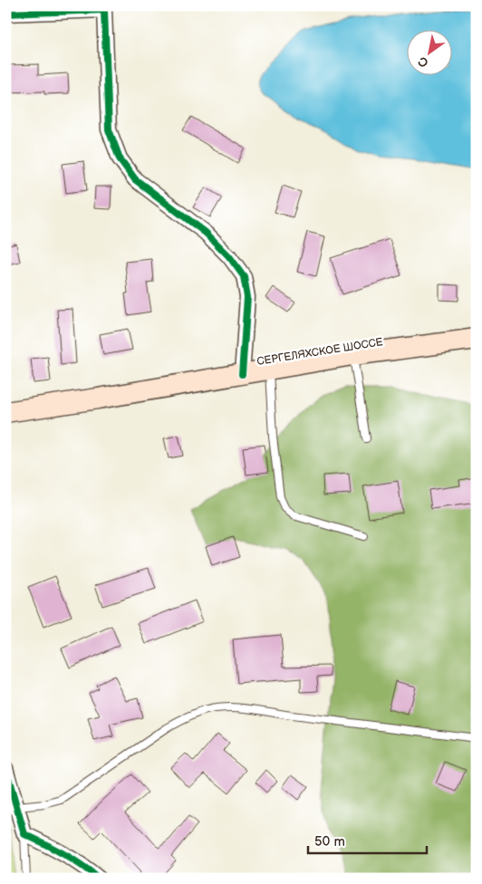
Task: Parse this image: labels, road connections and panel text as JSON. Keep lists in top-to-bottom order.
{
  "streets": {
    "main road": ["СЕРГЕЛЯХСКОЕ ШОССЕ"]
  },
  "scale_bar": "50 m",
  "north": "bottom left"
}
